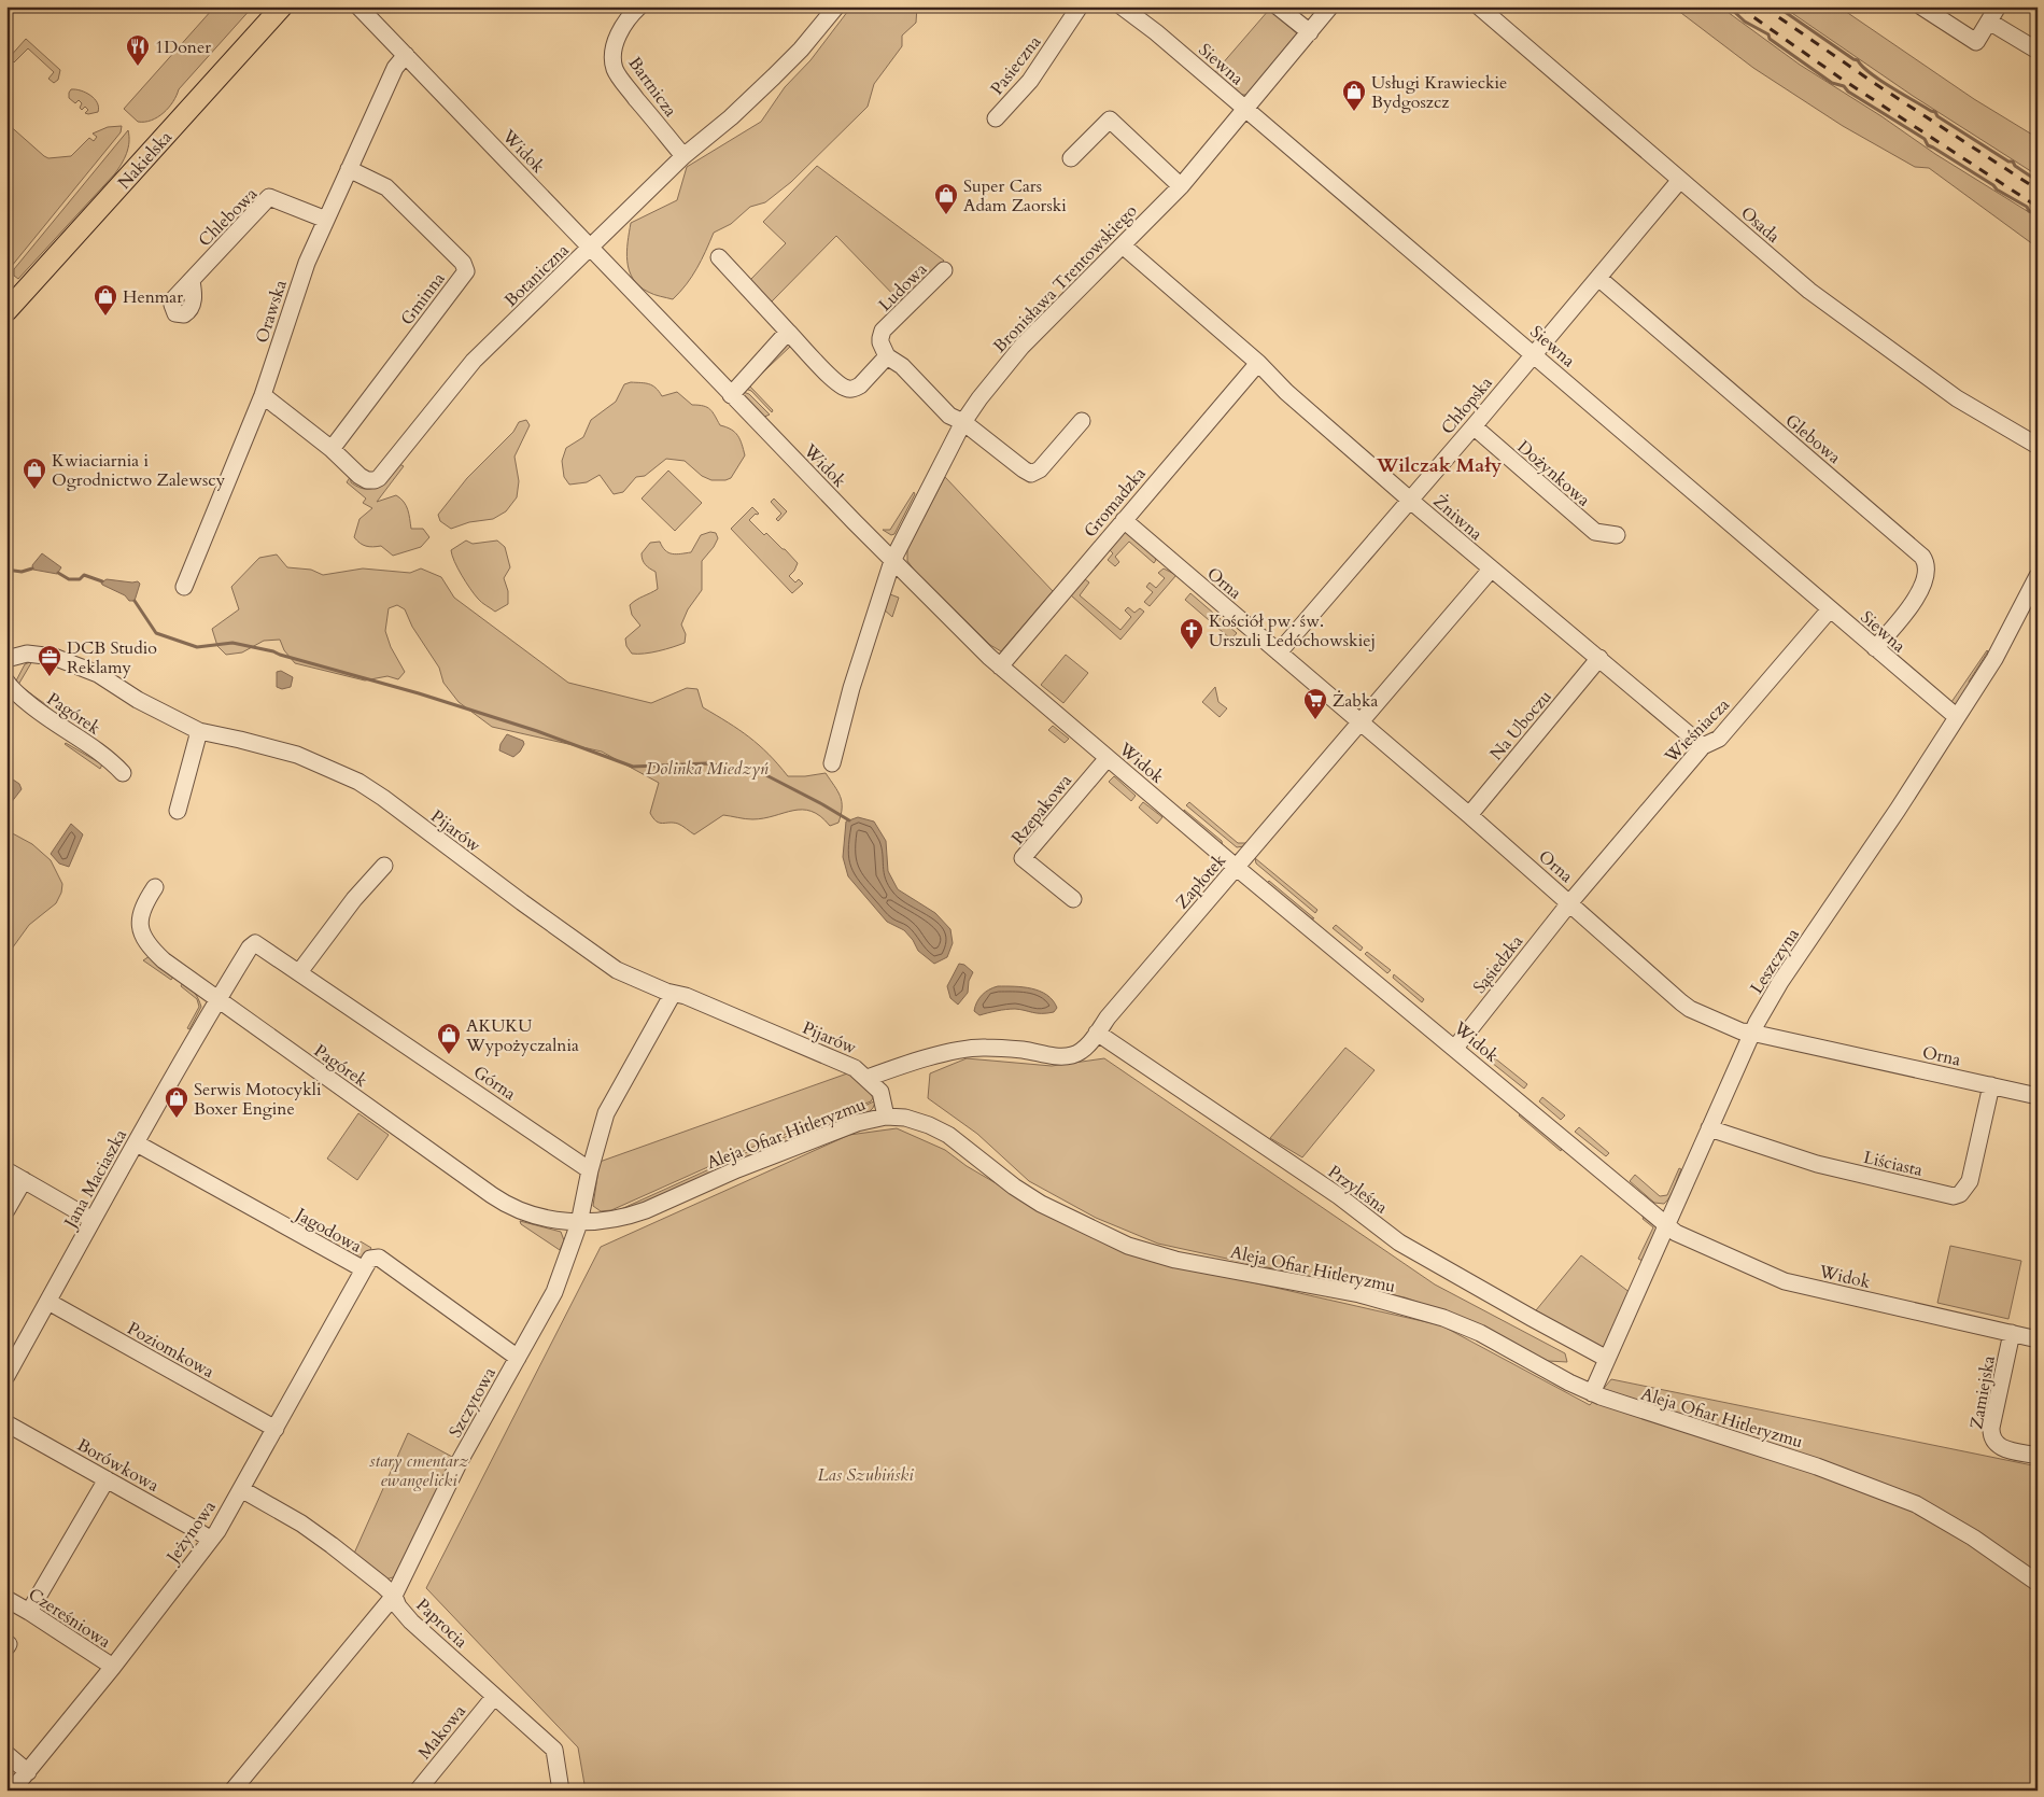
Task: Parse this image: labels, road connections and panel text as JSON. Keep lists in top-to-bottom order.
{
  "streets": {
    "main road": ["Nakielska"],
    "street": [
      "Siewna",
      "Pasieczna",
      "Bartnicza",
      "Widok",
      "Chlebowa",
      "Osada",
      "Botaniczna",
      "Bronisława Trentowskiego",
      "Ludowa",
      "Gminna",
      "Orawska",
      "Chłopska",
      "Glebowa",
      "Dożynkowa",
      "Gromadzka",
      "Żniwna",
      "Orna",
      "Pagórek",
      "Na Uboczu",
      "Wieśniacza",
      "Rzepakowa",
      "Pijarów",
      "Zapłotek",
      "Leszczyna",
      "Sąsiedzka",
      "Górna",
      "Aleja Ofiar Hitleryzmu",
      "Liściasta",
      "Jana Maciaszka",
      "Przyleśna",
      "Jagodowa",
      "Poziomkowa",
      "Zamiejska",
      "Szczytowa",
      "Borówkowa",
      "Jeżynowa",
      "Czereśniowa",
      "Paprocia",
      "Makowa"
    ]
  },
  "crossings": [
    ["Siewna", "Bronisława Trentowskiego"],
    ["Siewna", "Chłopska"],
    ["Siewna", "Glebowa"],
    ["Siewna", "Wieśniacza"],
    ["Siewna", "Leszczyna"],
    ["Bartnicza", "Botaniczna"],
    ["Widok", "Botaniczna"],
    ["Widok", "Bronisława Trentowskiego"],
    ["Widok", "Orawska"],
    ["Widok", "Gromadzka"],
    ["Widok", "Rzepakowa"],
    ["Widok", "Zapłotek"],
    ["Widok", "Leszczyna"],
    ["Widok", "Sąsiedzka"],
    ["Widok", "Zamiejska"],
    ["Chlebowa", "Orawska"],
    ["Osada", "Chłopska"],
    ["Botaniczna", "Gminna"],
    ["Botaniczna", "Orawska"],
    ["Bronisława Trentowskiego", "Żniwna"],
    ["Gminna", "Orawska"],
    ["Chłopska", "Glebowa"],
    ["Chłopska", "Dożynkowa"],
    ["Chłopska", "Żniwna"],
    ["Chłopska", "Orna"],
    ["Gromadzka", "Żniwna"],
    ["Gromadzka", "Orna"],
    ["Żniwna", "Na Uboczu"],
    ["Żniwna", "Wieśniacza"],
    ["Żniwna", "Zapłotek"],
    ["Orna", "Na Uboczu"],
    ["Orna", "Wieśniacza"],
    ["Orna", "Zapłotek"],
    ["Orna", "Leszczyna"],
    ["Orna", "Sąsiedzka"],
    ["Orna", "Liściasta"],
    ["Pagórek", "Górna"],
    ["Pagórek", "Aleja Ofiar Hitleryzmu"],
    ["Pagórek", "Jana Maciaszka"],
    ["Pagórek", "Szczytowa"],
    ["Wieśniacza", "Sąsiedzka"],
    ["Pijarów", "Zapłotek"],
    ["Pijarów", "Szczytowa"],
    ["Zapłotek", "Przyleśna"],
    ["Leszczyna", "Aleja Ofiar Hitleryzmu"],
    ["Leszczyna", "Liściasta"],
    ["Leszczyna", "Przyleśna"],
    ["Górna", "Jana Maciaszka"],
    ["Górna", "Szczytowa"],
    ["Aleja Ofiar Hitleryzmu", "Szczytowa"],
    ["Jana Maciaszka", "Jagodowa"],
    ["Jana Maciaszka", "Poziomkowa"],
    ["Jagodowa", "Szczytowa"],
    ["Jagodowa", "Jeżynowa"],
    ["Poziomkowa", "Jeżynowa"],
    ["Szczytowa", "Paprocia"],
    ["Borówkowa", "Jeżynowa"],
    ["Jeżynowa", "Czereśniowa"],
    ["Jeżynowa", "Paprocia"],
    ["Paprocia", "Makowa"]
  ],
  "districts": ["Wilczak Mały"],
  "parks": ["Dolinka Miedzyń", "stary cmentarz ewangelicki", "Las Szubiński"],
  "places": {
    "restaurant": ["1Doner"],
    "shop": [
      "Usługi Krawieckie Bydgoszcz",
      "Super Cars Adam Zaorski",
      "Henmar",
      "Kwiaciarnia i Ogrodnictwo Zalewscy",
      "AKUKU Wypożyczalnia",
      "Serwis Motocykli Boxer Engine"
    ],
    "church": ["Kościół pw. św. Urszuli Ledóchowskiej"],
    "office": ["DCB Studio Reklamy"],
    "supermarket": ["Żabka"]
  }
}
